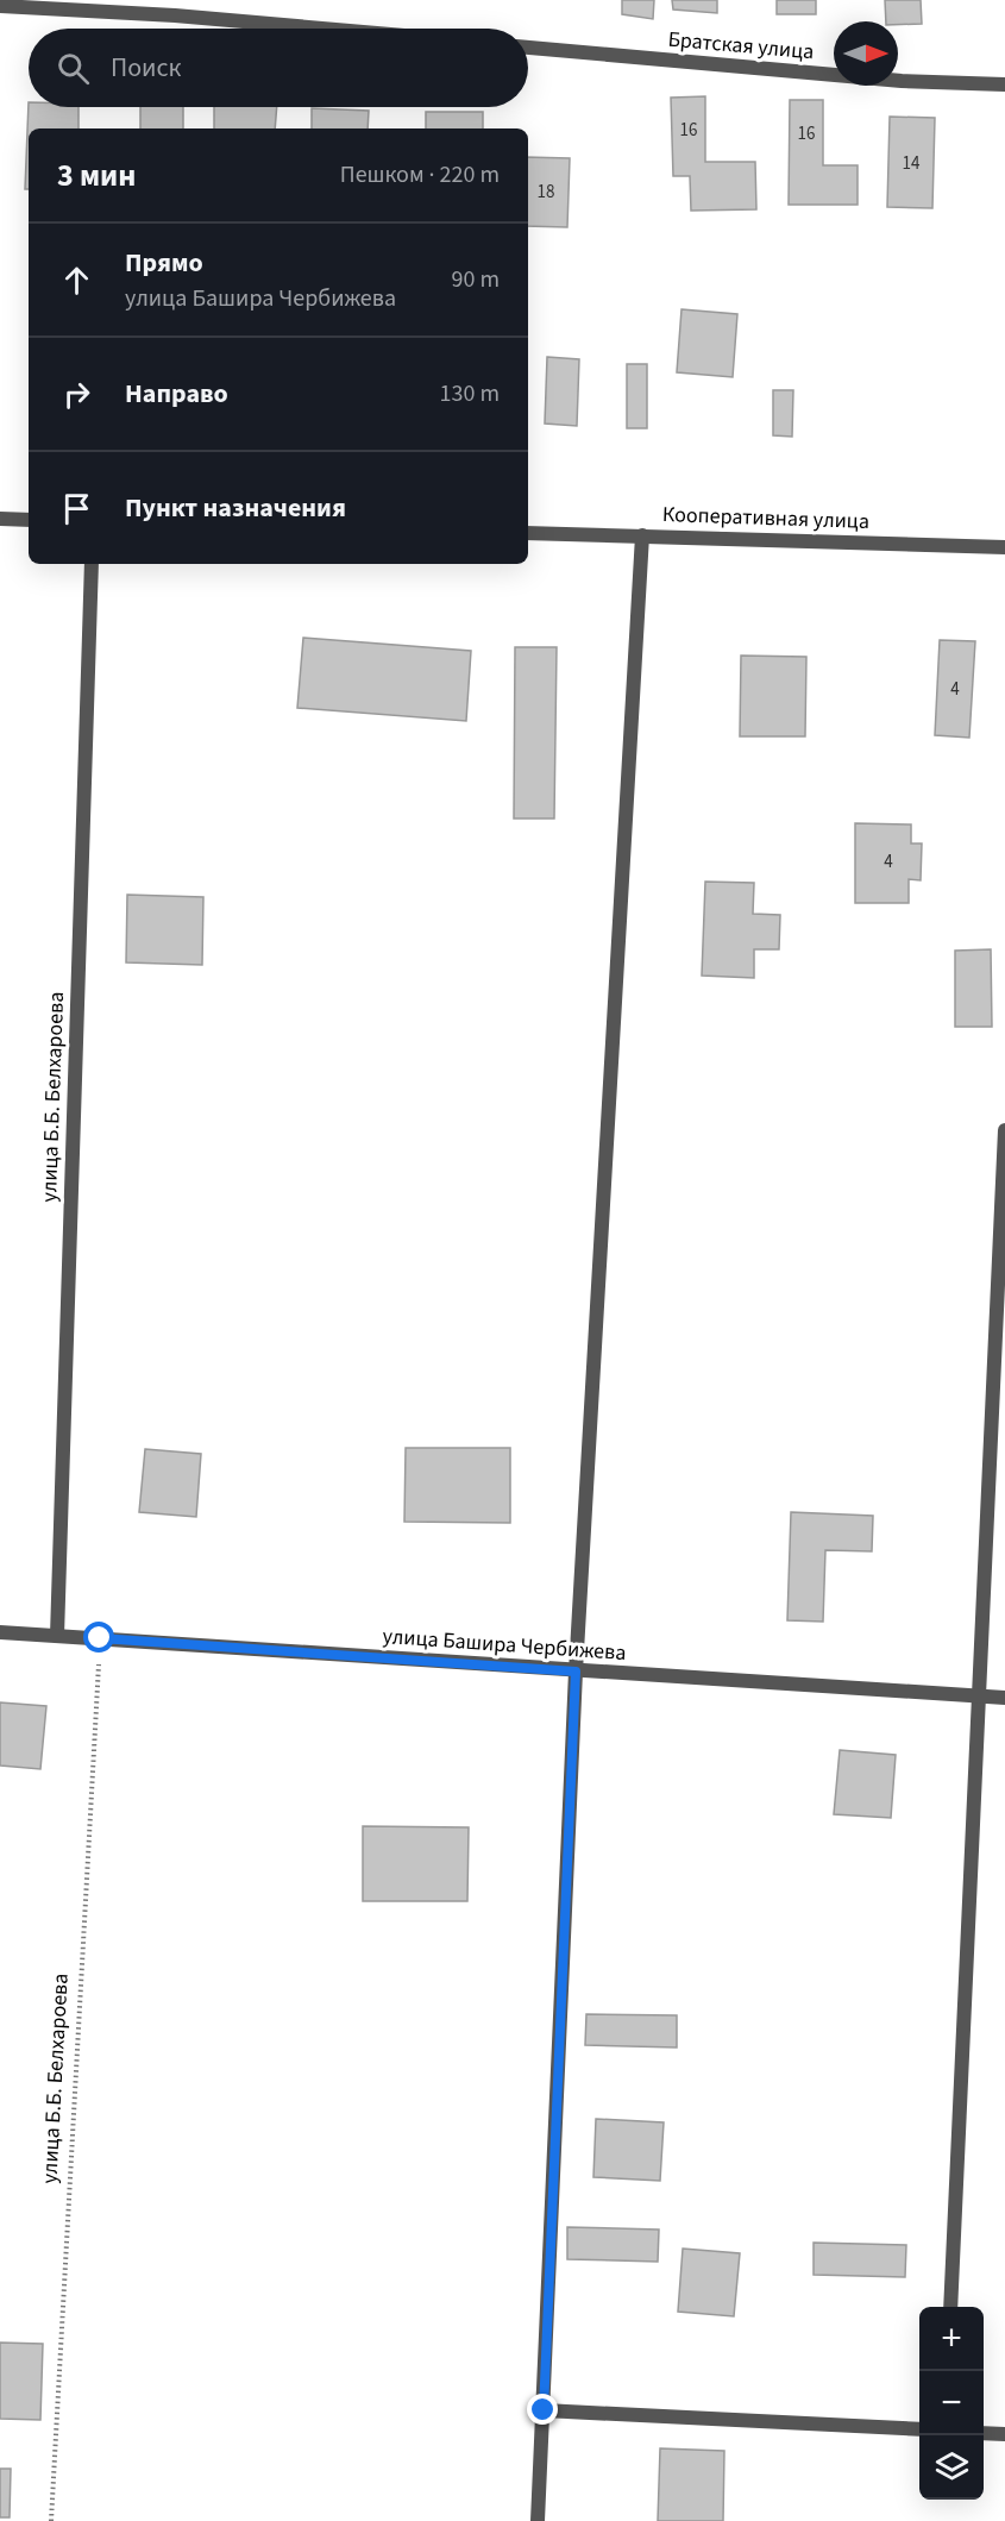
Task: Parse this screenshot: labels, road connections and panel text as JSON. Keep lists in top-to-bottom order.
{
  "streets": {
    "street": [
      "Братская улица",
      "Кооперативная улица",
      "улица Б.Б. Белхароева",
      "улица Башира Чербижева"
    ]
  },
  "crossings": [
    ["улица Б.Б. Белхароева", "улица Башира Чербижева"]
  ],
  "house_numbers": [
    "16",
    "16",
    "14",
    "18",
    "4",
    "4"
  ],
  "north": "right",
  "page": {
    "search": "Поиск",
    "heading": ["3 мин", "Пешком · 220 m"],
    "list": [
      ["Прямо", "улица Башира Чербижева", "90 m"],
      ["Направо", "130 m"],
      "Пункт назначения"
    ],
    "map_buttons": ["+", "−"]
  }
}
